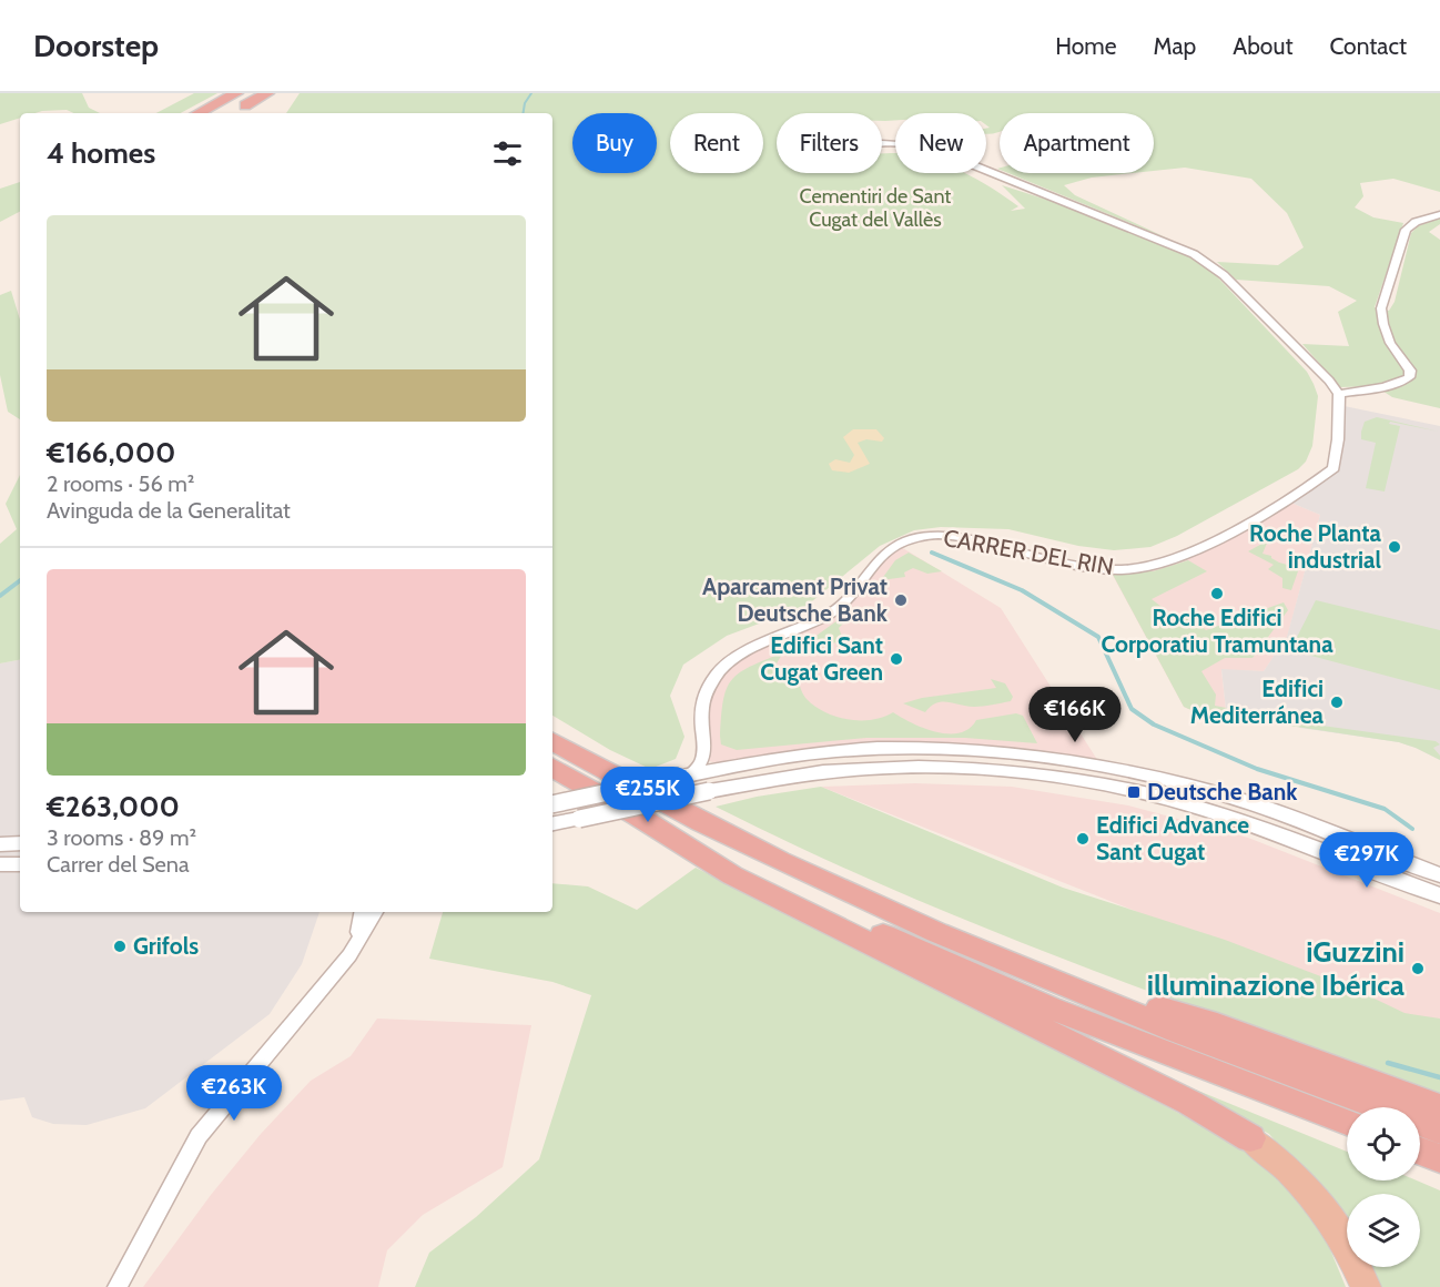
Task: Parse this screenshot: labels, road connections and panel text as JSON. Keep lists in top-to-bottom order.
{
  "streets": {
    "street": ["CARRER DEL RIN"]
  },
  "parks": ["Cementiri de Sant Cugat del Vallès"],
  "places": {
    "other": [
      "Roche Planta industrial",
      "Roche Edifici Corporatiu Tramuntana",
      "Aparcament Privat Deutsche Bank",
      "Edifici Sant Cugat Green",
      "Edifici Mediterránea",
      "Edifici Advance Sant Cugat",
      "Grifols",
      "iGuzzini illuminazione Ibérica"
    ],
    "transit": ["Deutsche Bank"]
  },
  "page": {
    "header": "Doorstep",
    "nav": [
      "Home",
      "Map",
      "About",
      "Contact"
    ],
    "chip": [
      "Buy",
      "Rent",
      "Filters",
      "New",
      "Apartment"
    ],
    "heading": "4 homes",
    "list": [
      {
        "name": "€166,000",
        "note": "2 rooms · 56 m² · Avinguda de la Generalitat"
      },
      {
        "name": "€263,000",
        "note": "3 rooms · 89 m² · Carrer del Sena"
      }
    ],
    "price": [
      "€166K",
      "€255K",
      "€297K",
      "€263K"
    ]
  }
}
